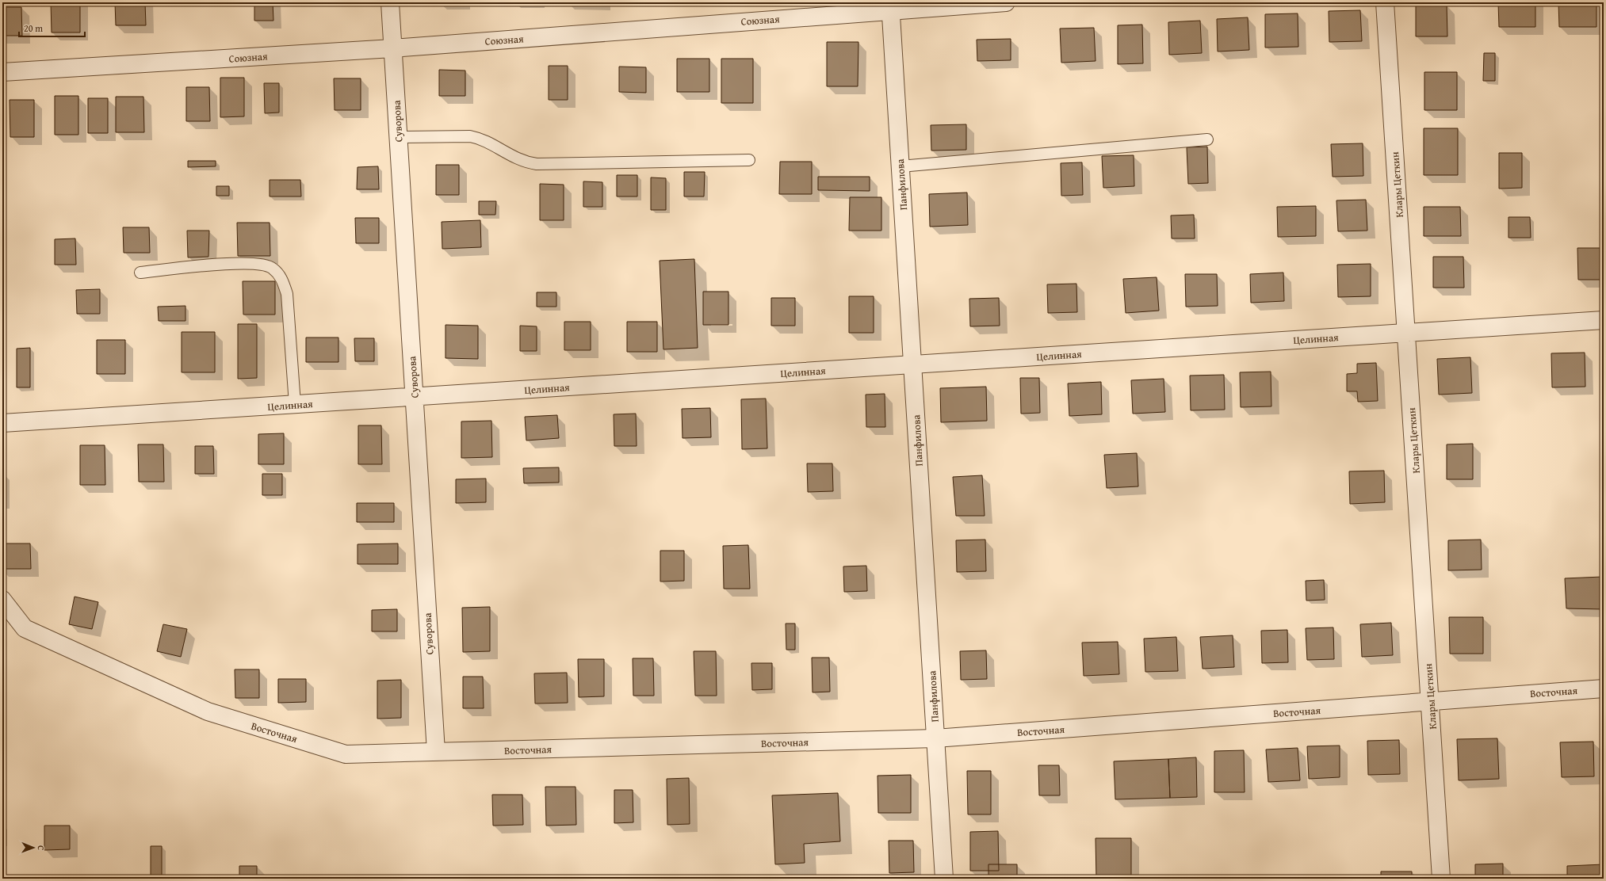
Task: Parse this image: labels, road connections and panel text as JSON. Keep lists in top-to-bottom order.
{
  "streets": {
    "street": [
      "Союзная",
      "Суворова",
      "Панфилова",
      "Клары Цеткин",
      "Целинная",
      "Восточная"
    ]
  },
  "crossings": [
    ["Союзная", "Суворова"],
    ["Союзная", "Панфилова"],
    ["Суворова", "Целинная"],
    ["Суворова", "Восточная"],
    ["Панфилова", "Целинная"],
    ["Панфилова", "Восточная"],
    ["Клары Цеткин", "Целинная"],
    ["Клары Цеткин", "Восточная"]
  ],
  "scale_bar": "20 m",
  "north": "right"
}
